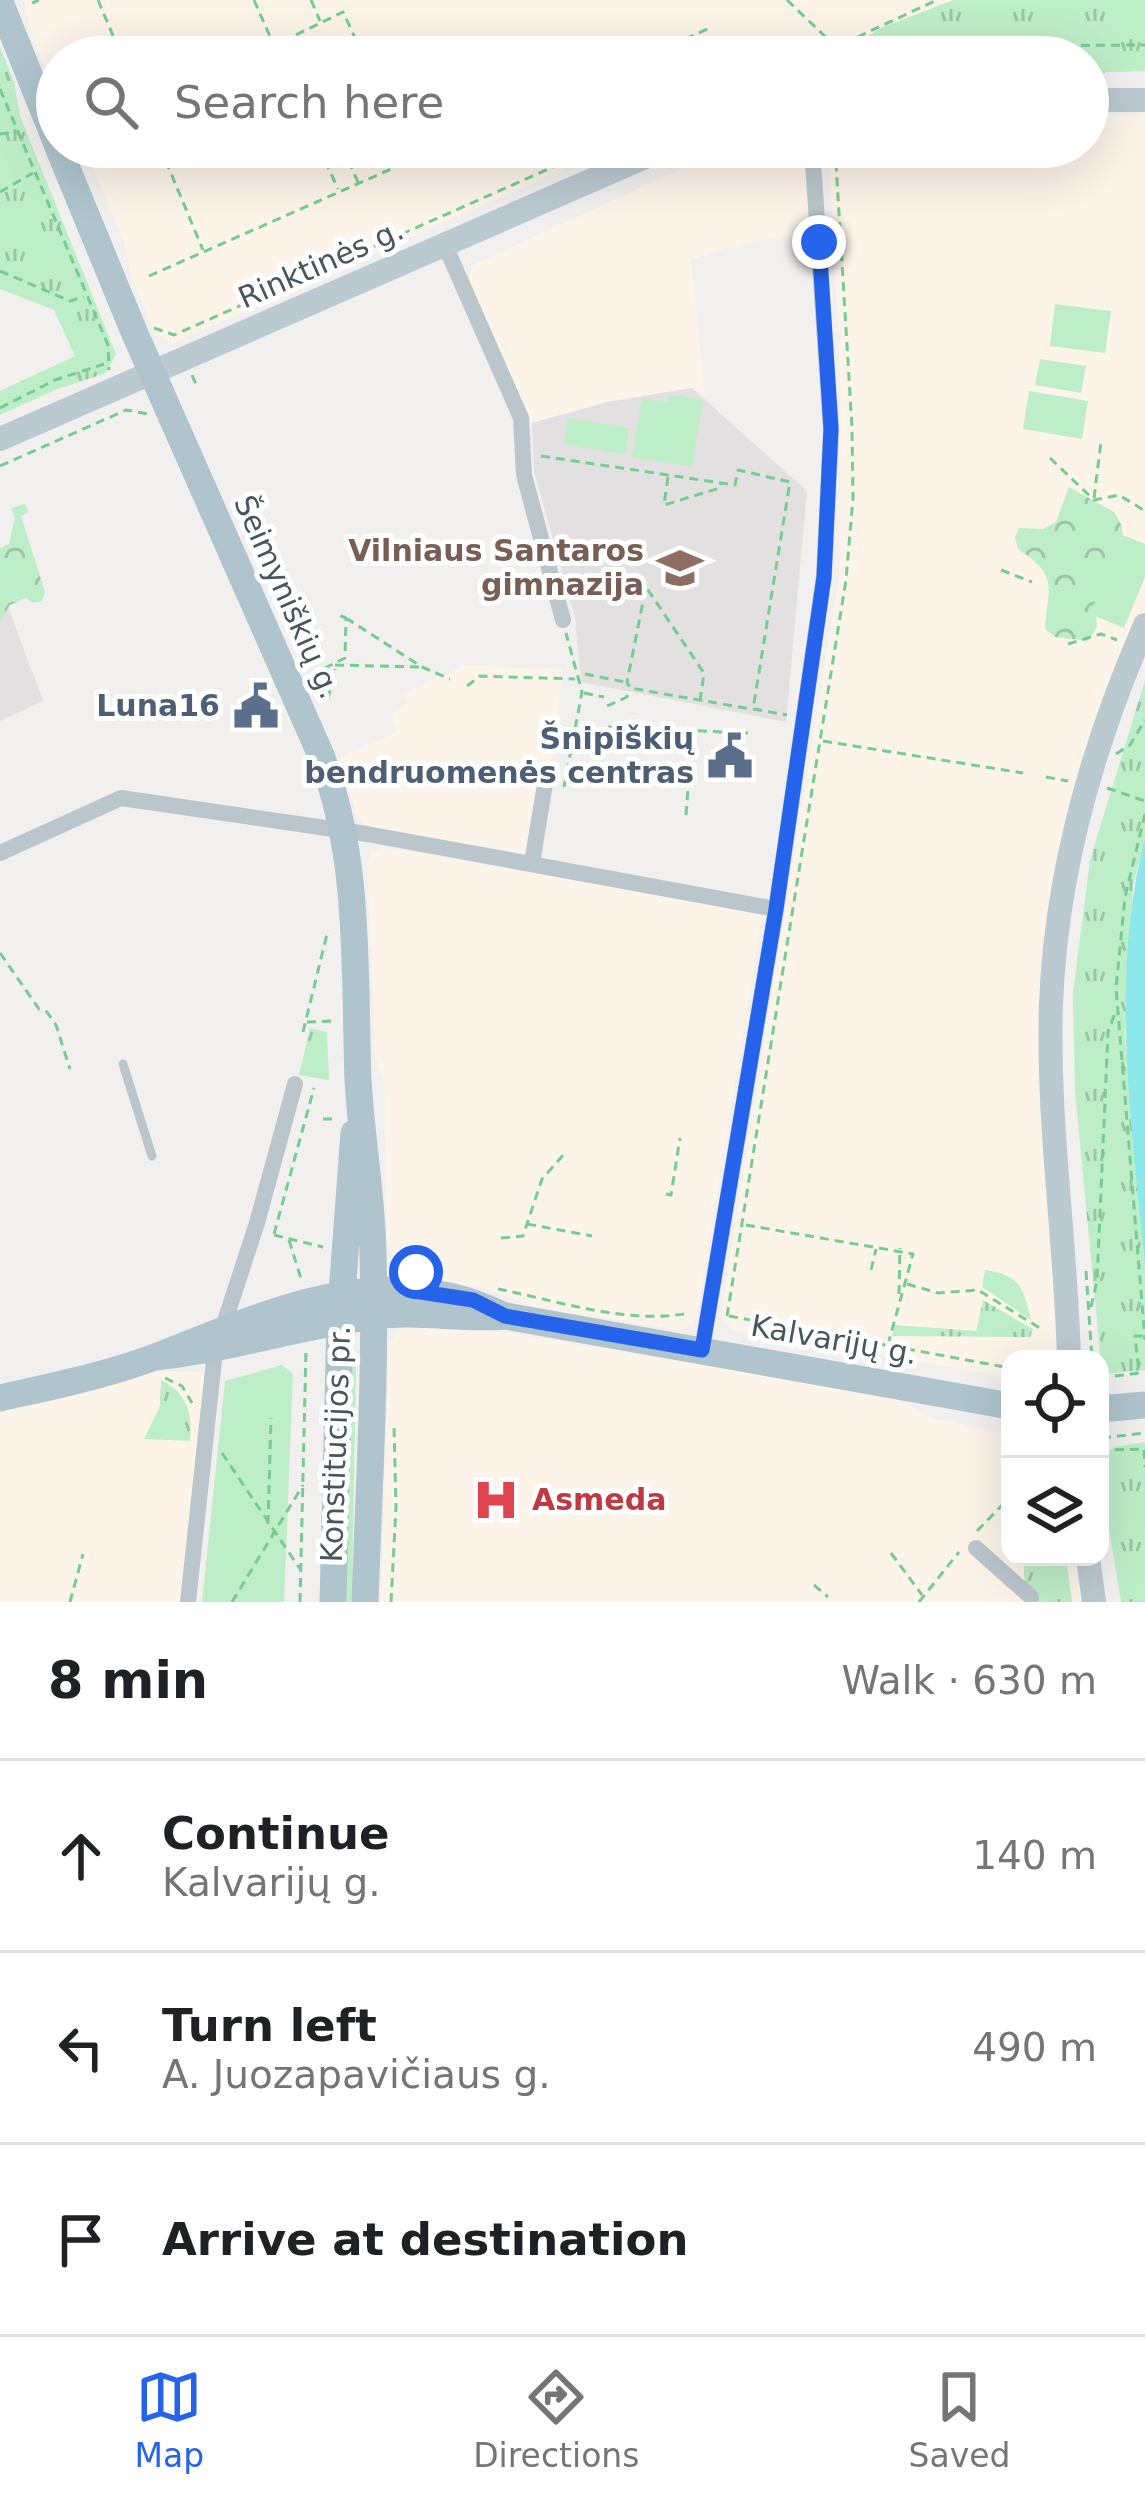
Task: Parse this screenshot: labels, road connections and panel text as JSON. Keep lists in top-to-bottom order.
{
  "streets": {
    "main road": [
      "Rinktinės g.",
      "Šeimyniškių g.",
      "Kalvarijų g.",
      "Konstitucijos pr."
    ]
  },
  "crossings": [
    ["Rinktinės g.", "Šeimyniškių g."],
    ["Šeimyniškių g.", "Kalvarijų g."],
    ["Šeimyniškių g.", "Konstitucijos pr."],
    ["Kalvarijų g.", "Konstitucijos pr."]
  ],
  "places": {
    "school or university": ["Vilniaus Santaros gimnazija"],
    "public building": ["Luna16", "Šnipiškių bendruomenės centras"],
    "hospital": ["Asmeda"]
  },
  "page": {
    "search": "Search here",
    "heading": ["8 min", "Walk · 630 m"],
    "list": [
      ["Continue", "Kalvarijų g.", "140 m"],
      ["Turn left", "A. Juozapavičiaus g.", "490 m"],
      "Arrive at destination"
    ],
    "nav": ["Map", "Directions", "Saved"]
  }
}
